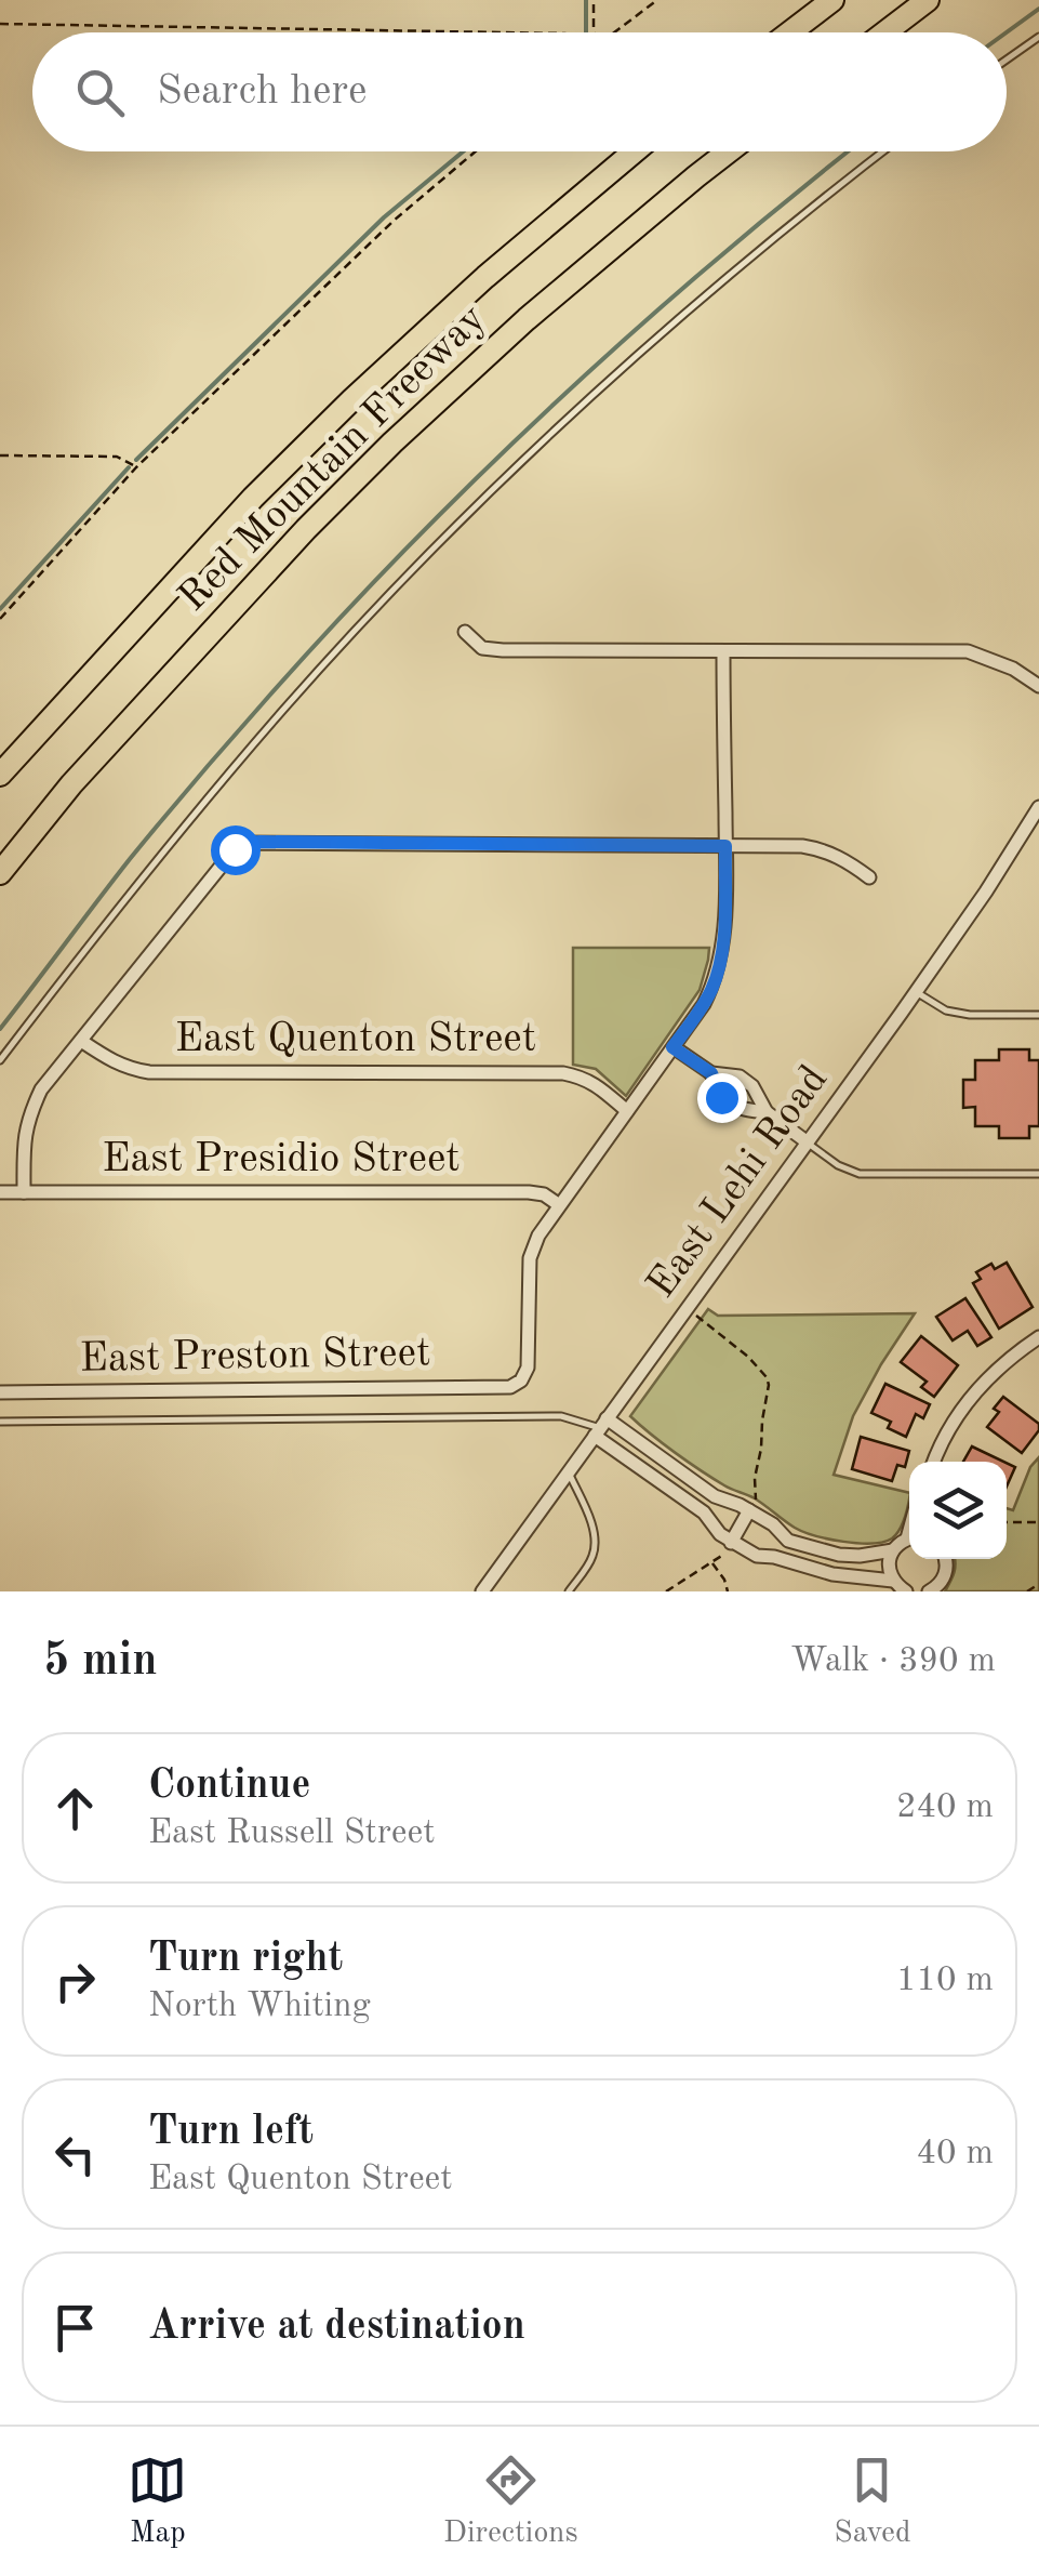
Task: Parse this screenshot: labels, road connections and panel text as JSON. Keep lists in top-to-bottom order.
{
  "streets": {
    "highway": ["Red Mountain Freeway"],
    "street": [
      "East Quenton Street",
      "East Presidio Street",
      "East Lehi Road",
      "East Preston Street"
    ]
  },
  "crossings": [
    ["East Presidio Street", "East Preston Street"]
  ],
  "page": {
    "search": "Search here",
    "heading": ["5 min", "Walk · 390 m"],
    "list": [
      ["Continue", "East Russell Street", "240 m"],
      ["Turn right", "North Whiting", "110 m"],
      ["Turn left", "East Quenton Street", "40 m"],
      "Arrive at destination"
    ],
    "nav": ["Map", "Directions", "Saved"]
  }
}
